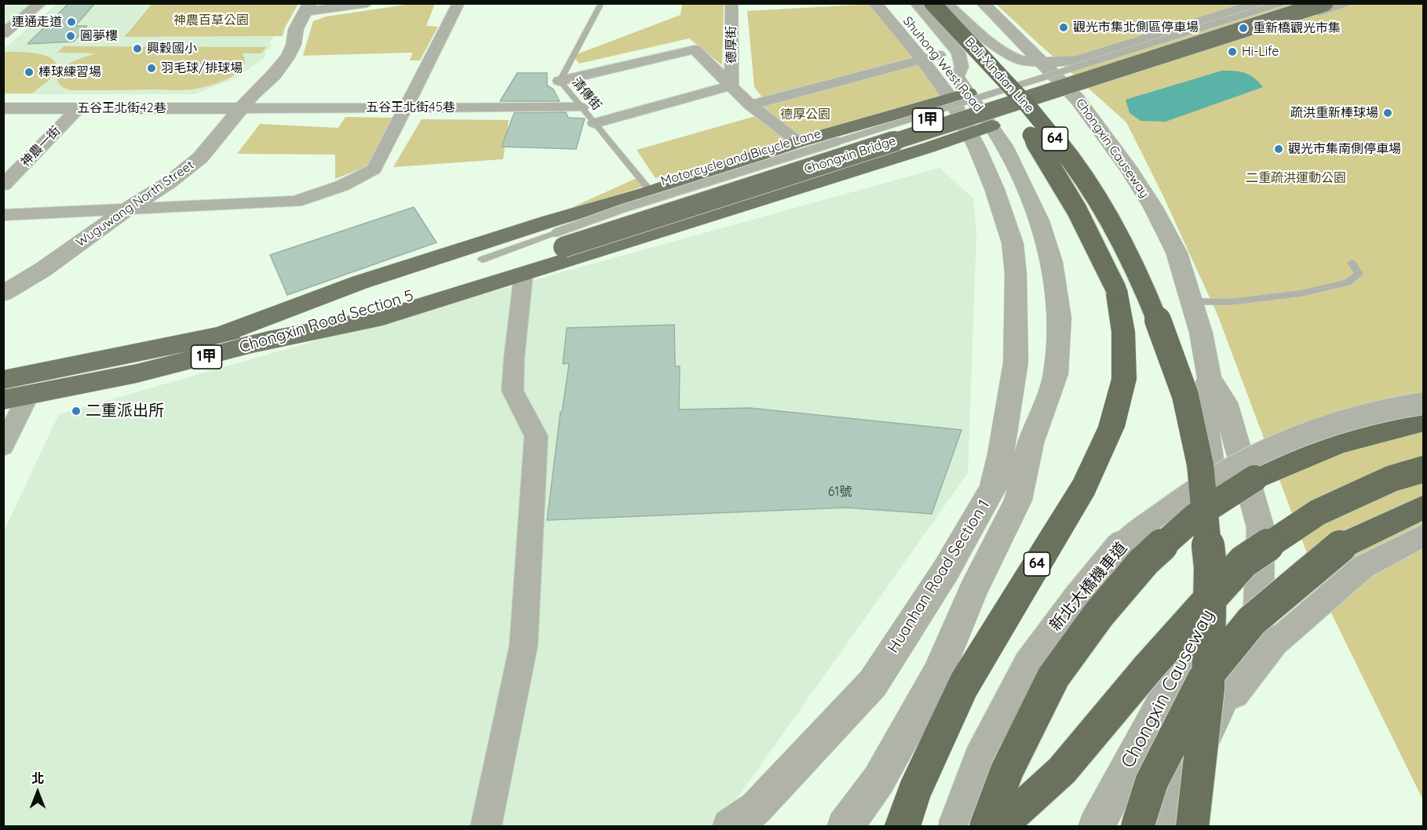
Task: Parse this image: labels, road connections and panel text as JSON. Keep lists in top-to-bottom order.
{
  "streets": {
    "highway": ["Bali-Xindian Line", "64"],
    "main road": ["1甲", "Chongxin Bridge", "Chongxin Road Section 5"],
    "street": [
      "德厚街",
      "Shuhong West Road",
      "五谷王北街45巷",
      "五谷王北街42巷",
      "神農一街",
      "Chongxin Causeway",
      "Wuguwang North Street",
      "Huanhan Road Section 1",
      "新北大橋機車道"
    ],
    "lane": ["清傳街", "Motorcycle and Bicycle Lane"]
  },
  "crossings": [
    ["Shuhong West Road", "Huanhan Road Section 1"],
    ["清傳街", "五谷王北街45巷"],
    ["五谷王北街45巷", "五谷王北街42巷"],
    ["五谷王北街45巷", "Wuguwang North Street"],
    ["五谷王北街42巷", "神農一街"],
    ["五谷王北街42巷", "Wuguwang North Street"],
    ["Chongxin Bridge", "Motorcycle and Bicycle Lane"],
    ["Chongxin Bridge", "Chongxin Road Section 5"],
    ["Motorcycle and Bicycle Lane", "Chongxin Road Section 5"]
  ],
  "parks": ["神農百草公園", "德厚公園", "二重疏洪運動公園"],
  "places": [
    "連通走道",
    "觀光市集北側區停車場",
    "重新橋觀光市集",
    "圓夢樓",
    "興穀國小",
    "Hi-Life",
    "羽毛球/排球場",
    "棒球練習場",
    "疏洪重新棒球場",
    "觀光市集南側停車場",
    "二重派出所"
  ],
  "house_numbers": ["61號"],
  "north": "top"
}
